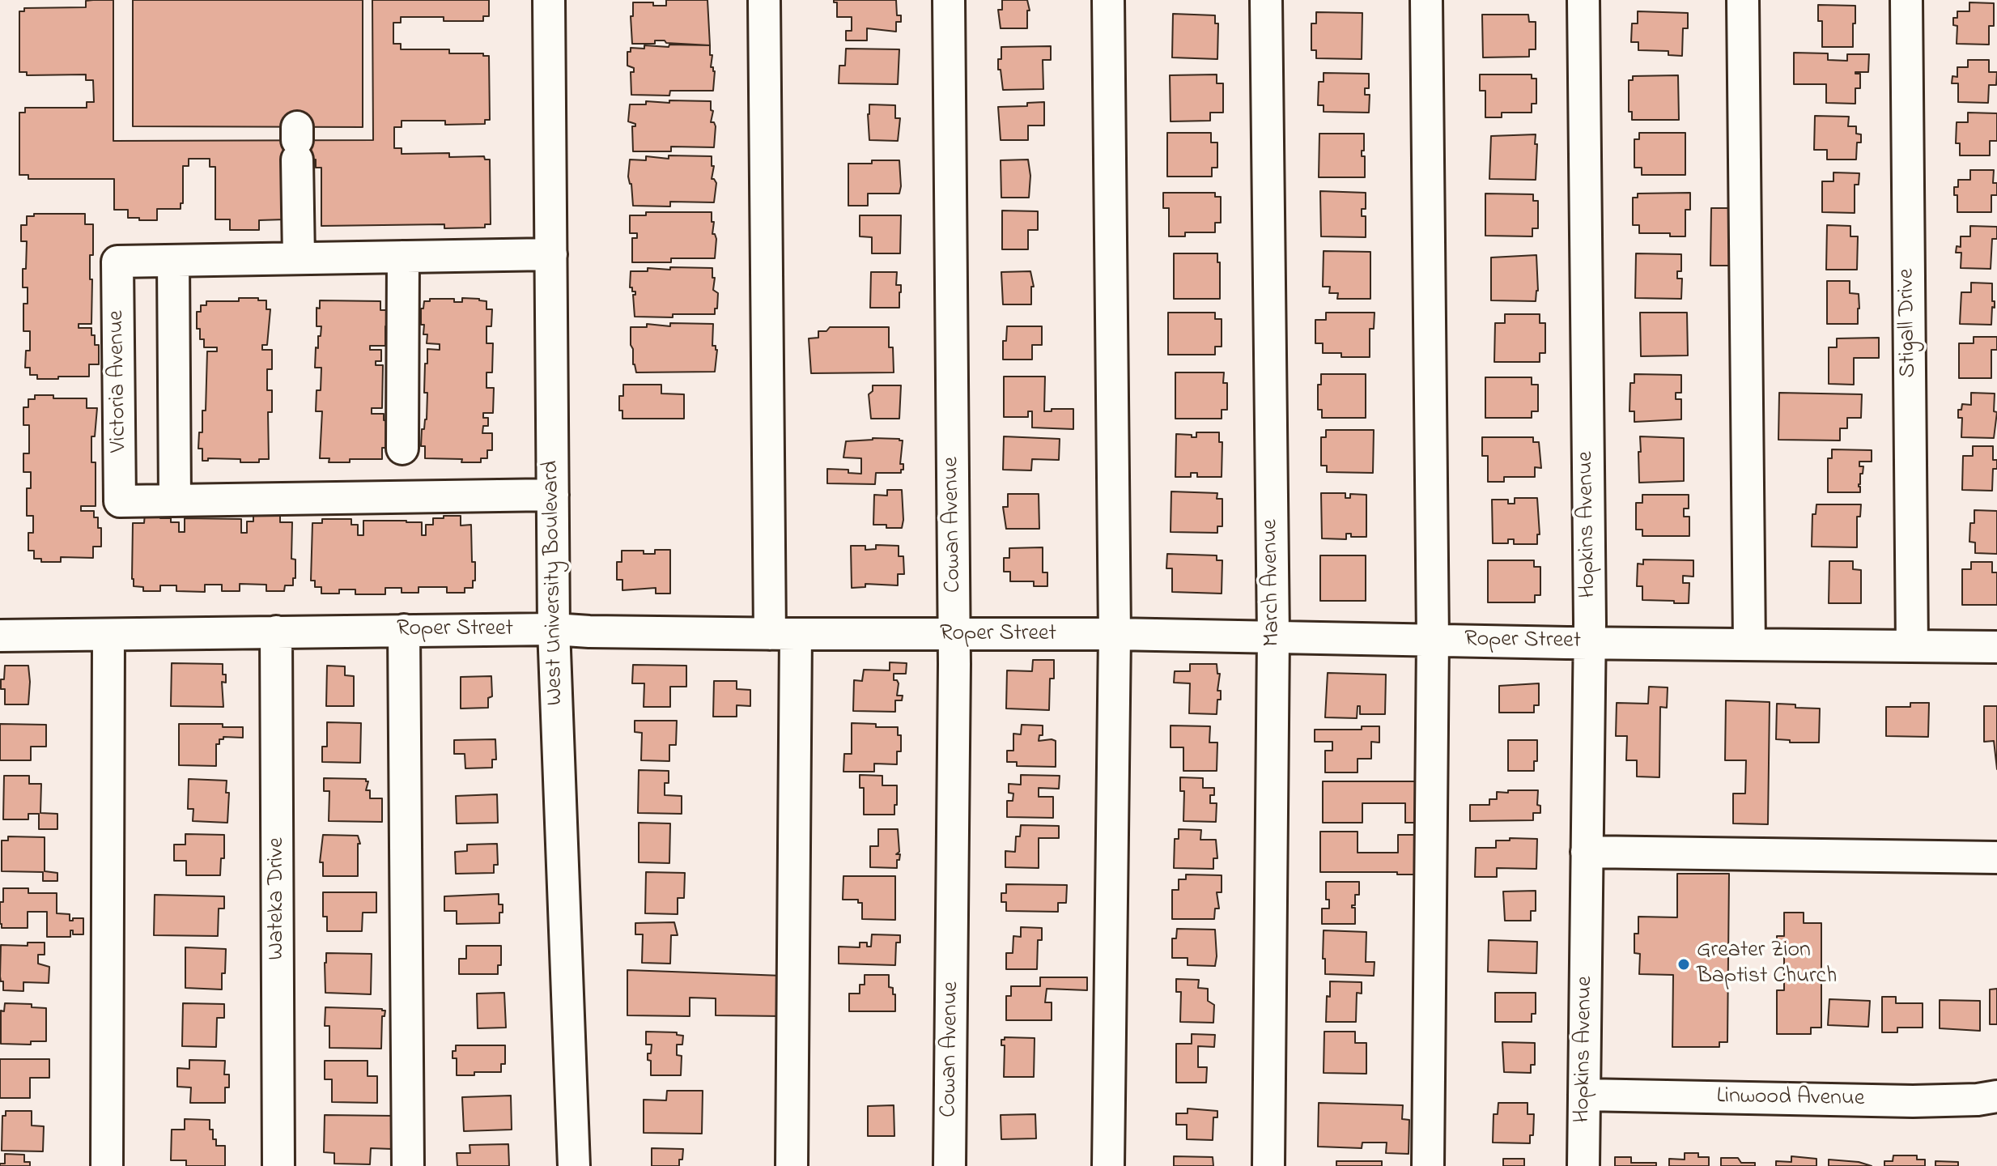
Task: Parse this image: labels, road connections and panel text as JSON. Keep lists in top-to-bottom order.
{
  "streets": {
    "street": [
      "Stigall Drive",
      "Victoria Avenue",
      "Cowan Avenue",
      "Hopkins Avenue",
      "West University Boulevard",
      "March Avenue",
      "Roper Street",
      "Wateka Drive",
      "Linwood Avenue"
    ]
  },
  "crossings": [
    ["Stigall Drive", "Roper Street"],
    ["Victoria Avenue", "West University Boulevard"],
    ["Cowan Avenue", "Roper Street"],
    ["Hopkins Avenue", "Roper Street"],
    ["Hopkins Avenue", "Linwood Avenue"],
    ["West University Boulevard", "Roper Street"],
    ["March Avenue", "Roper Street"],
    ["Roper Street", "Wateka Drive"]
  ],
  "places": ["Greater Zion Baptist Church"]
}
